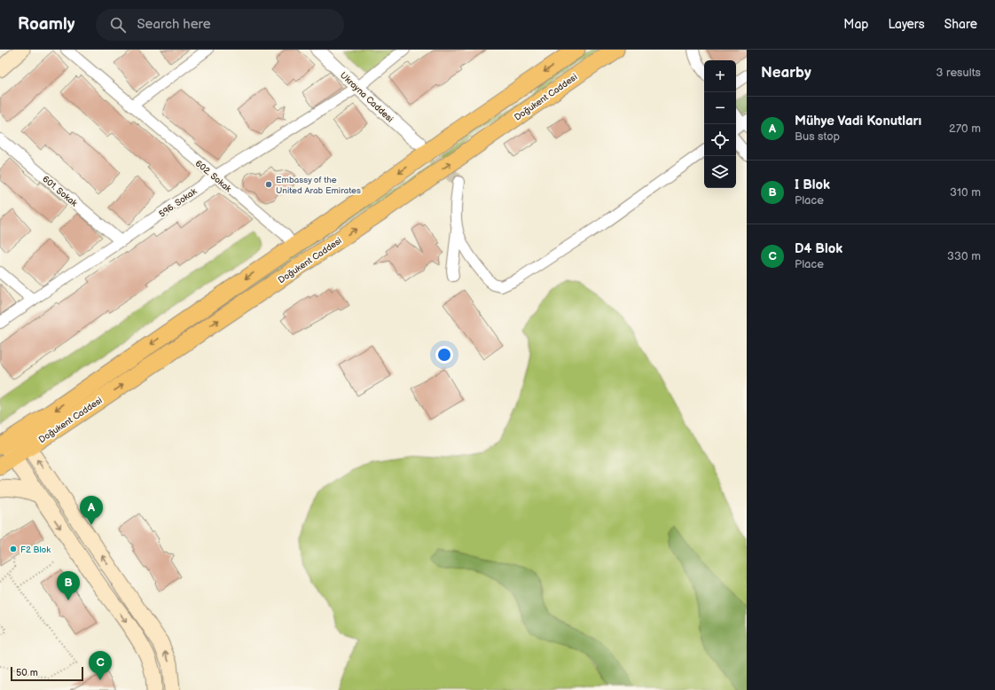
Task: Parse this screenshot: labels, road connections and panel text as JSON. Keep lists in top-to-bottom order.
{
  "streets": {
    "main road": ["Doğukent Caddesi"],
    "street": [
      "Ukrayna Caddesi",
      "602. Sokak",
      "601. Sokak",
      "596. Sokak"
    ]
  },
  "crossings": [
    ["Ukrayna Caddesi", "596. Sokak"],
    ["Doğukent Caddesi", "602. Sokak"],
    ["602. Sokak", "596. Sokak"],
    ["601. Sokak", "596. Sokak"]
  ],
  "places": ["Embassy of the United Arab Emirates", "F2 Blok"],
  "scale_bar": "50 m",
  "page": {
    "header": "Roamly",
    "search": "Search here",
    "nav": ["Map", "Layers", "Share"],
    "heading": ["Nearby", "3 results"],
    "map_buttons": ["+", "−"],
    "list": [
      {
        "mark": "A",
        "name": "Mühye Vadi Konutları",
        "note": "Bus stop",
        "value": "270 m"
      },
      {
        "mark": "B",
        "name": "I Blok",
        "note": "Place",
        "value": "310 m"
      },
      {
        "mark": "C",
        "name": "D4 Blok",
        "note": "Place",
        "value": "330 m"
      }
    ],
    "pins": ["A", "B", "C"],
    "scale": "50 m"
  }
}
